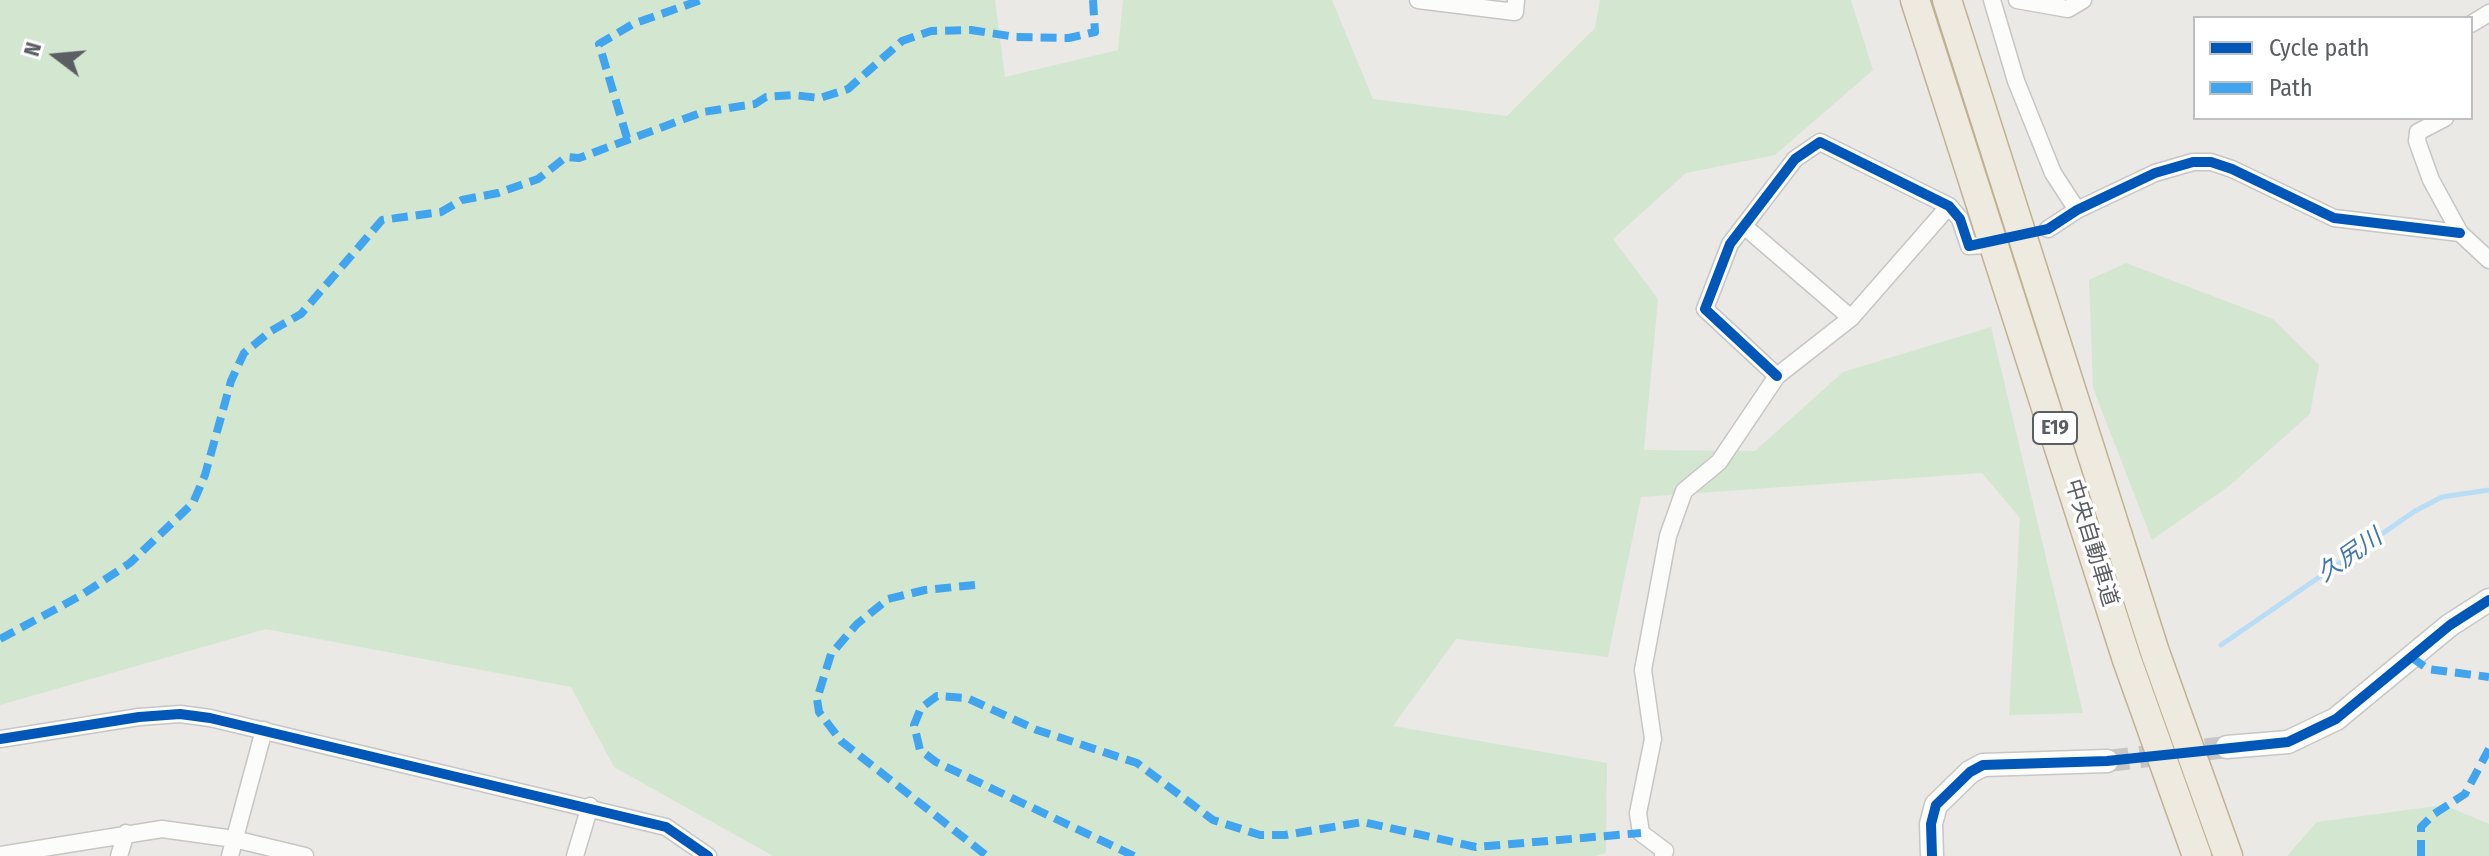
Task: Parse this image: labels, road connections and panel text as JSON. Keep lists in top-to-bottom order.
{
  "streets": {
    "highway": ["E19", "中央自動車道"]
  },
  "water": ["久尻川"],
  "legend": ["Cycle path", "Path"],
  "north": "left"
}
